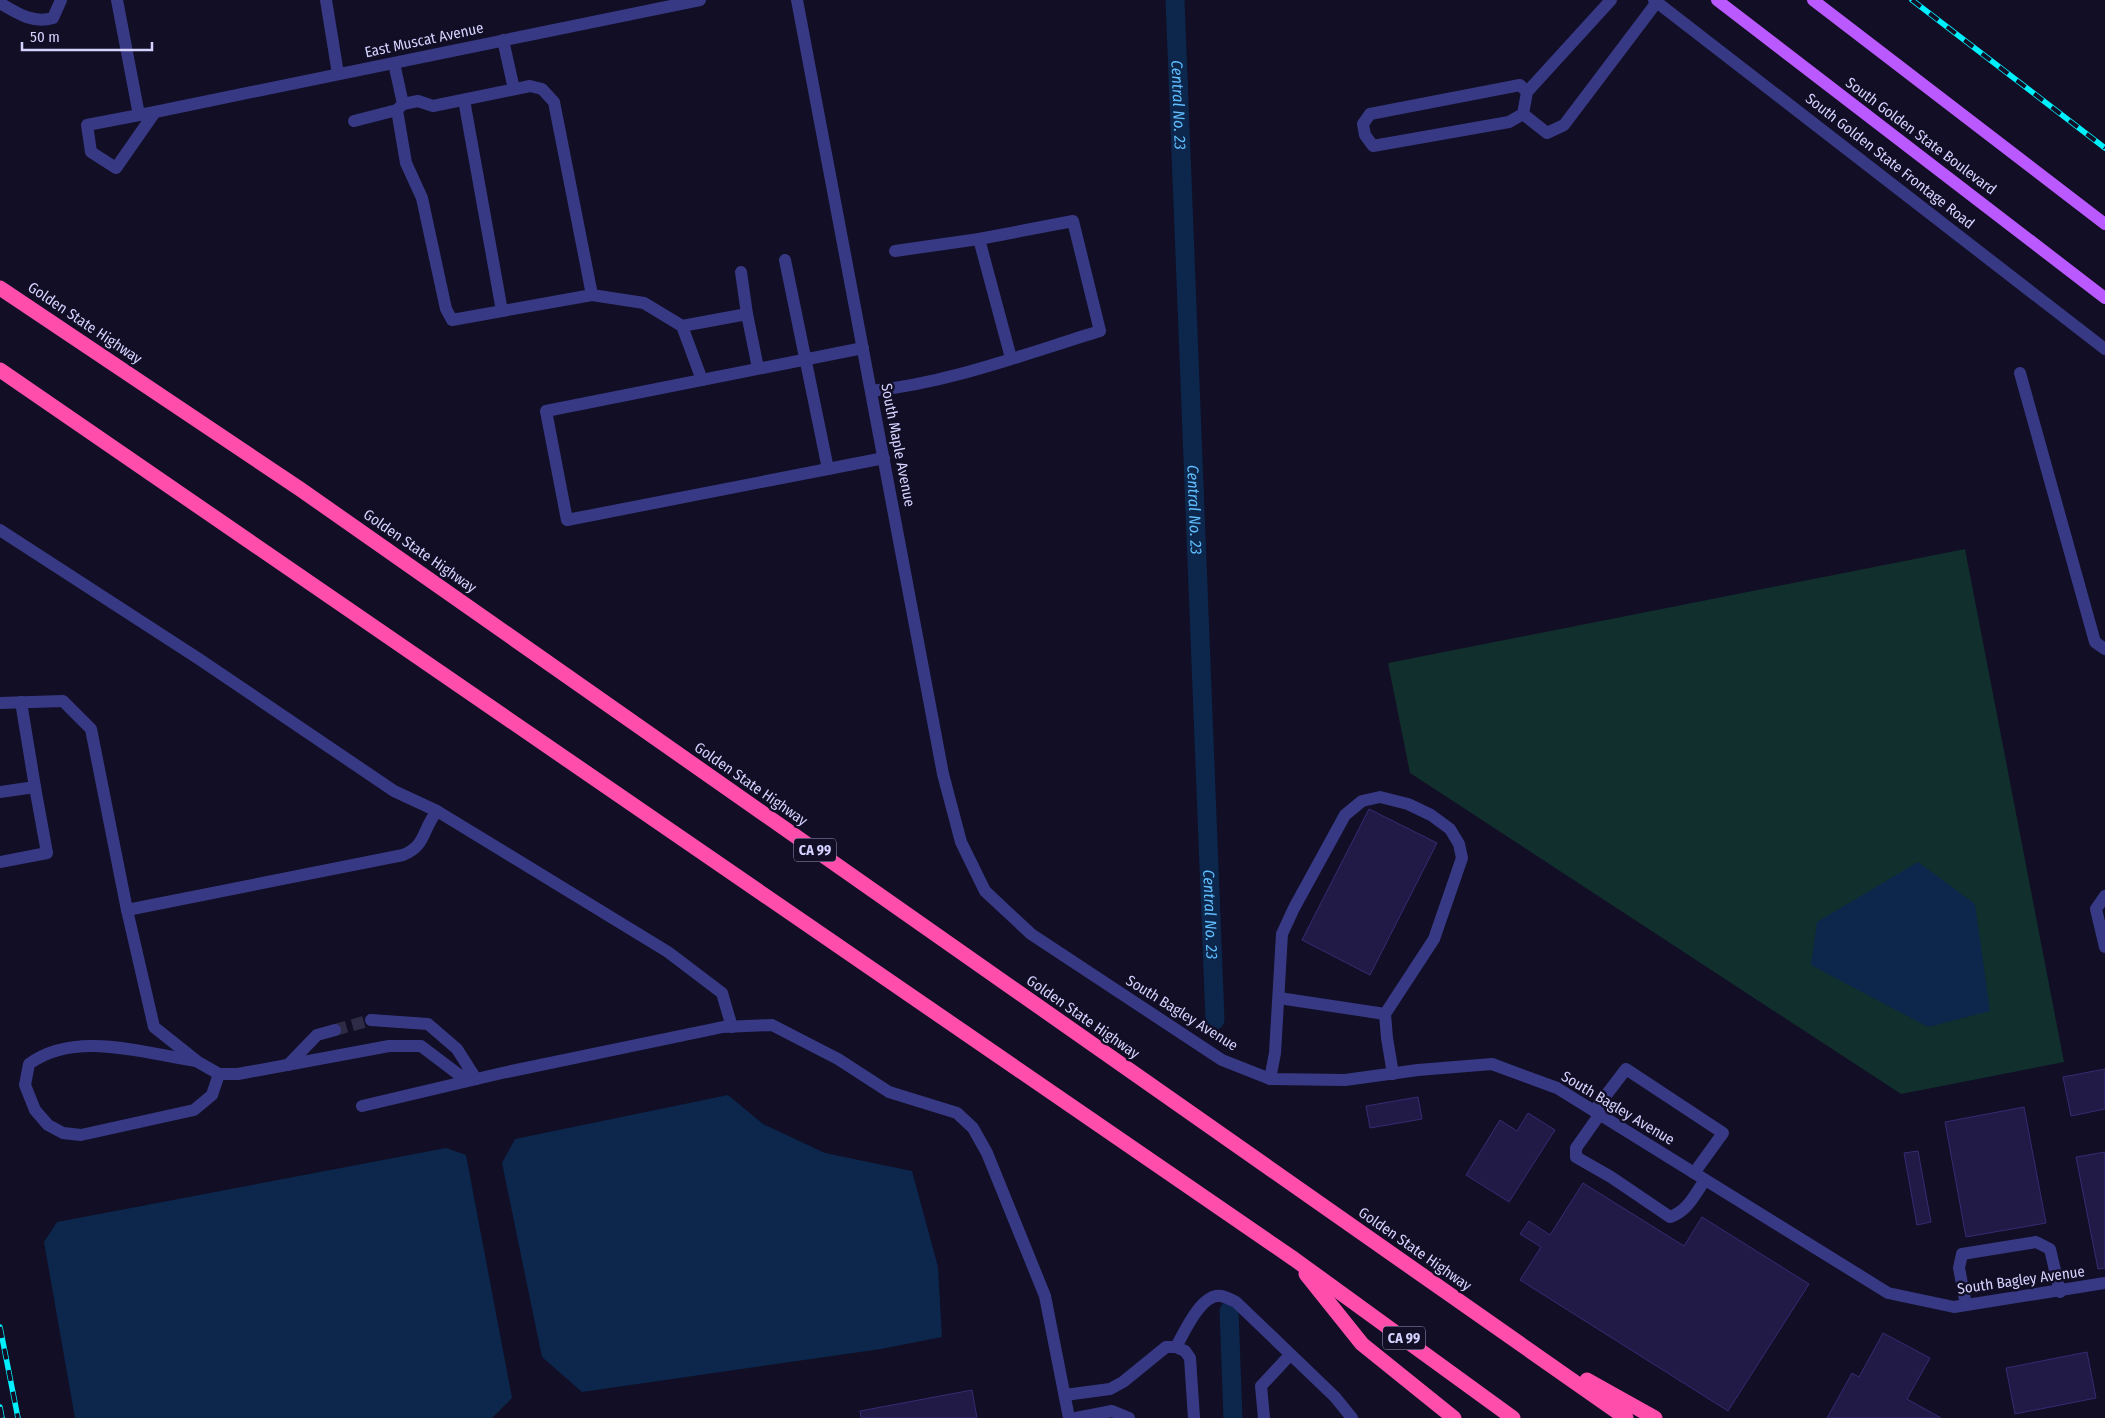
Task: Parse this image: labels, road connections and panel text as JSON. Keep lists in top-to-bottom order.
{
  "streets": {
    "highway": ["Golden State Highway", "CA 99"],
    "main road": ["South Golden State Boulevard"],
    "street": [
      "East Muscat Avenue",
      "South Golden State Frontage Road",
      "South Maple Avenue",
      "South Bagley Avenue"
    ]
  },
  "crossings": [
    ["South Maple Avenue", "South Bagley Avenue"]
  ],
  "water": ["Central No. 23"],
  "scale_bar": "50 m"
}
